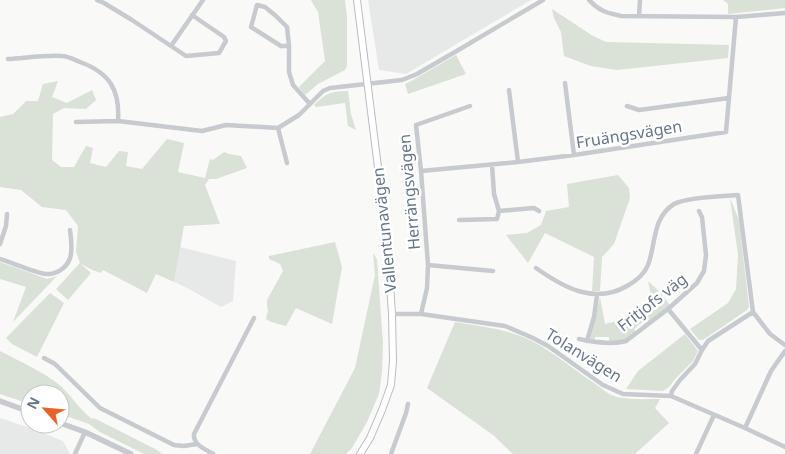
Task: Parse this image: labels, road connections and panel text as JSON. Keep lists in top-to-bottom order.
{
  "streets": {
    "main road": ["Vallentunavägen"],
    "street": [
      "Fruängsvägen",
      "Herrängsvägen",
      "Fritjofs väg",
      "Tolanvägen"
    ]
  },
  "crossings": [
    ["Fruängsvägen", "Herrängsvägen"],
    ["Herrängsvägen", "Tolanvägen"],
    ["Vallentunavägen", "Tolanvägen"]
  ],
  "north": "top left"
}
